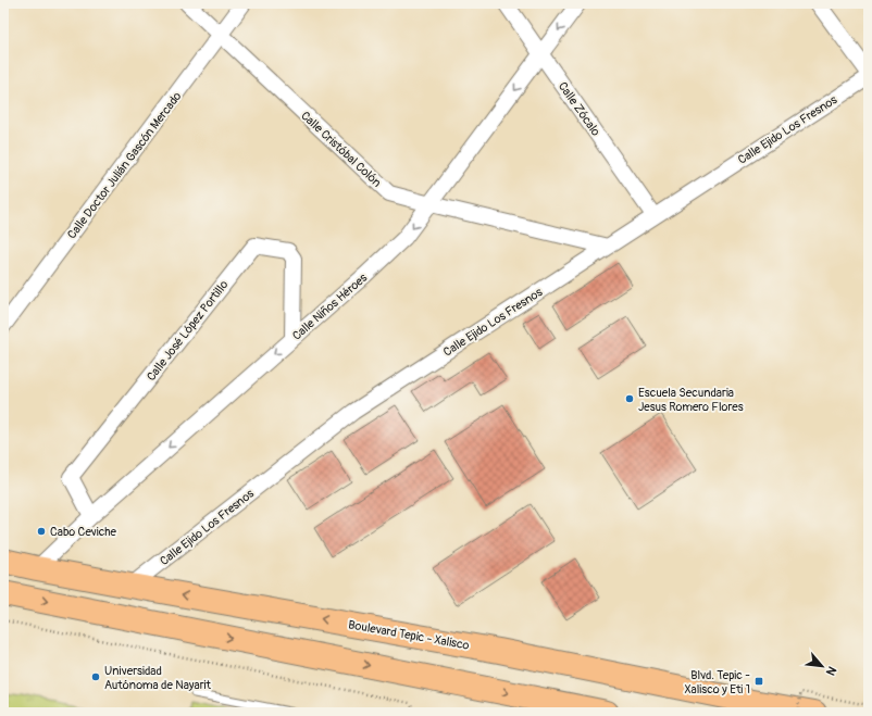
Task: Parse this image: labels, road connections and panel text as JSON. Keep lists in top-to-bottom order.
{
  "streets": {
    "main road": ["Boulevard Tepic - Xalisco"],
    "street": [
      "Calle Zócalo",
      "Calle Ejido Los Fresnos",
      "Calle Cristóbal Colón",
      "Calle Doctor Julián Gascón Mercado",
      "Calle Niños Héroes",
      "Calle José López Portillo"
    ]
  },
  "crossings": [
    ["Calle Zócalo", "Calle Ejido Los Fresnos"],
    ["Calle Zócalo", "Calle Niños Héroes"],
    ["Calle Ejido Los Fresnos", "Calle Cristóbal Colón"],
    ["Calle Ejido Los Fresnos", "Boulevard Tepic - Xalisco"],
    ["Calle Cristóbal Colón", "Calle Doctor Julián Gascón Mercado"],
    ["Calle Cristóbal Colón", "Calle Niños Héroes"],
    ["Calle Niños Héroes", "Calle José López Portillo"],
    ["Calle Niños Héroes", "Boulevard Tepic - Xalisco"]
  ],
  "one_way": ["Calle Niños Héroes"],
  "places": {
    "other": ["Escuela Secundaria Jesus Romero Flores", "Cabo Ceviche", "Universidad Autónoma de Nayarit"],
    "transit": ["Blvd. Tepic - Xalisco y Eti 1"]
  },
  "north": "bottom right"
}
